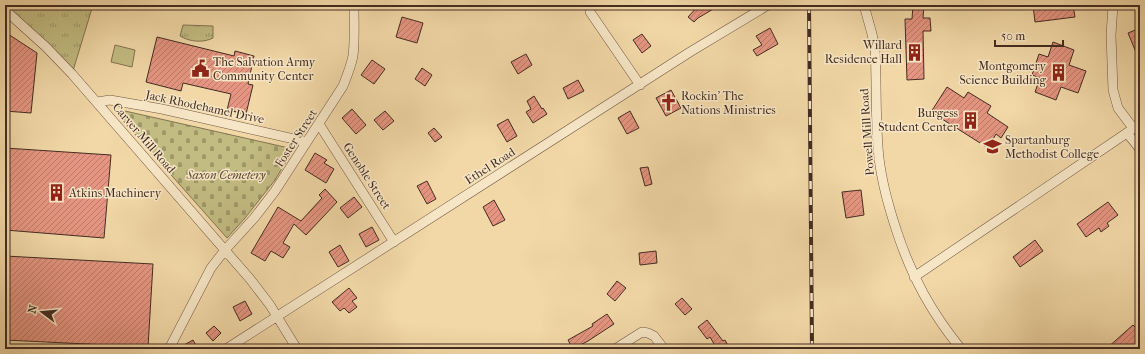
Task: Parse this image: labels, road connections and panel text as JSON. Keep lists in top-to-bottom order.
{
  "streets": {
    "street": [
      "Jack Rhodehamel Drive",
      "Powell Mill Road",
      "Carver Mill Road",
      "Foster Street",
      "Ethel Road",
      "Genoble Street"
    ]
  },
  "crossings": [
    ["Jack Rhodehamel Drive", "Carver Mill Road"],
    ["Jack Rhodehamel Drive", "Foster Street"],
    ["Carver Mill Road", "Foster Street"],
    ["Carver Mill Road", "Ethel Road"],
    ["Foster Street", "Genoble Street"],
    ["Ethel Road", "Genoble Street"]
  ],
  "parks": ["Saxon Cemetery"],
  "places": {
    "building": [
      "Willard Residence Hall",
      "Montgomery Science Building",
      "Burgess Student Center",
      "Atkins Machinery"
    ],
    "public building": ["The Salvation Army Community Center"],
    "church": ["Rockin’ The Nations Ministries"],
    "school or university": ["Spartanburg Methodist College"]
  },
  "scale_bar": "50 m",
  "north": "left"
}
